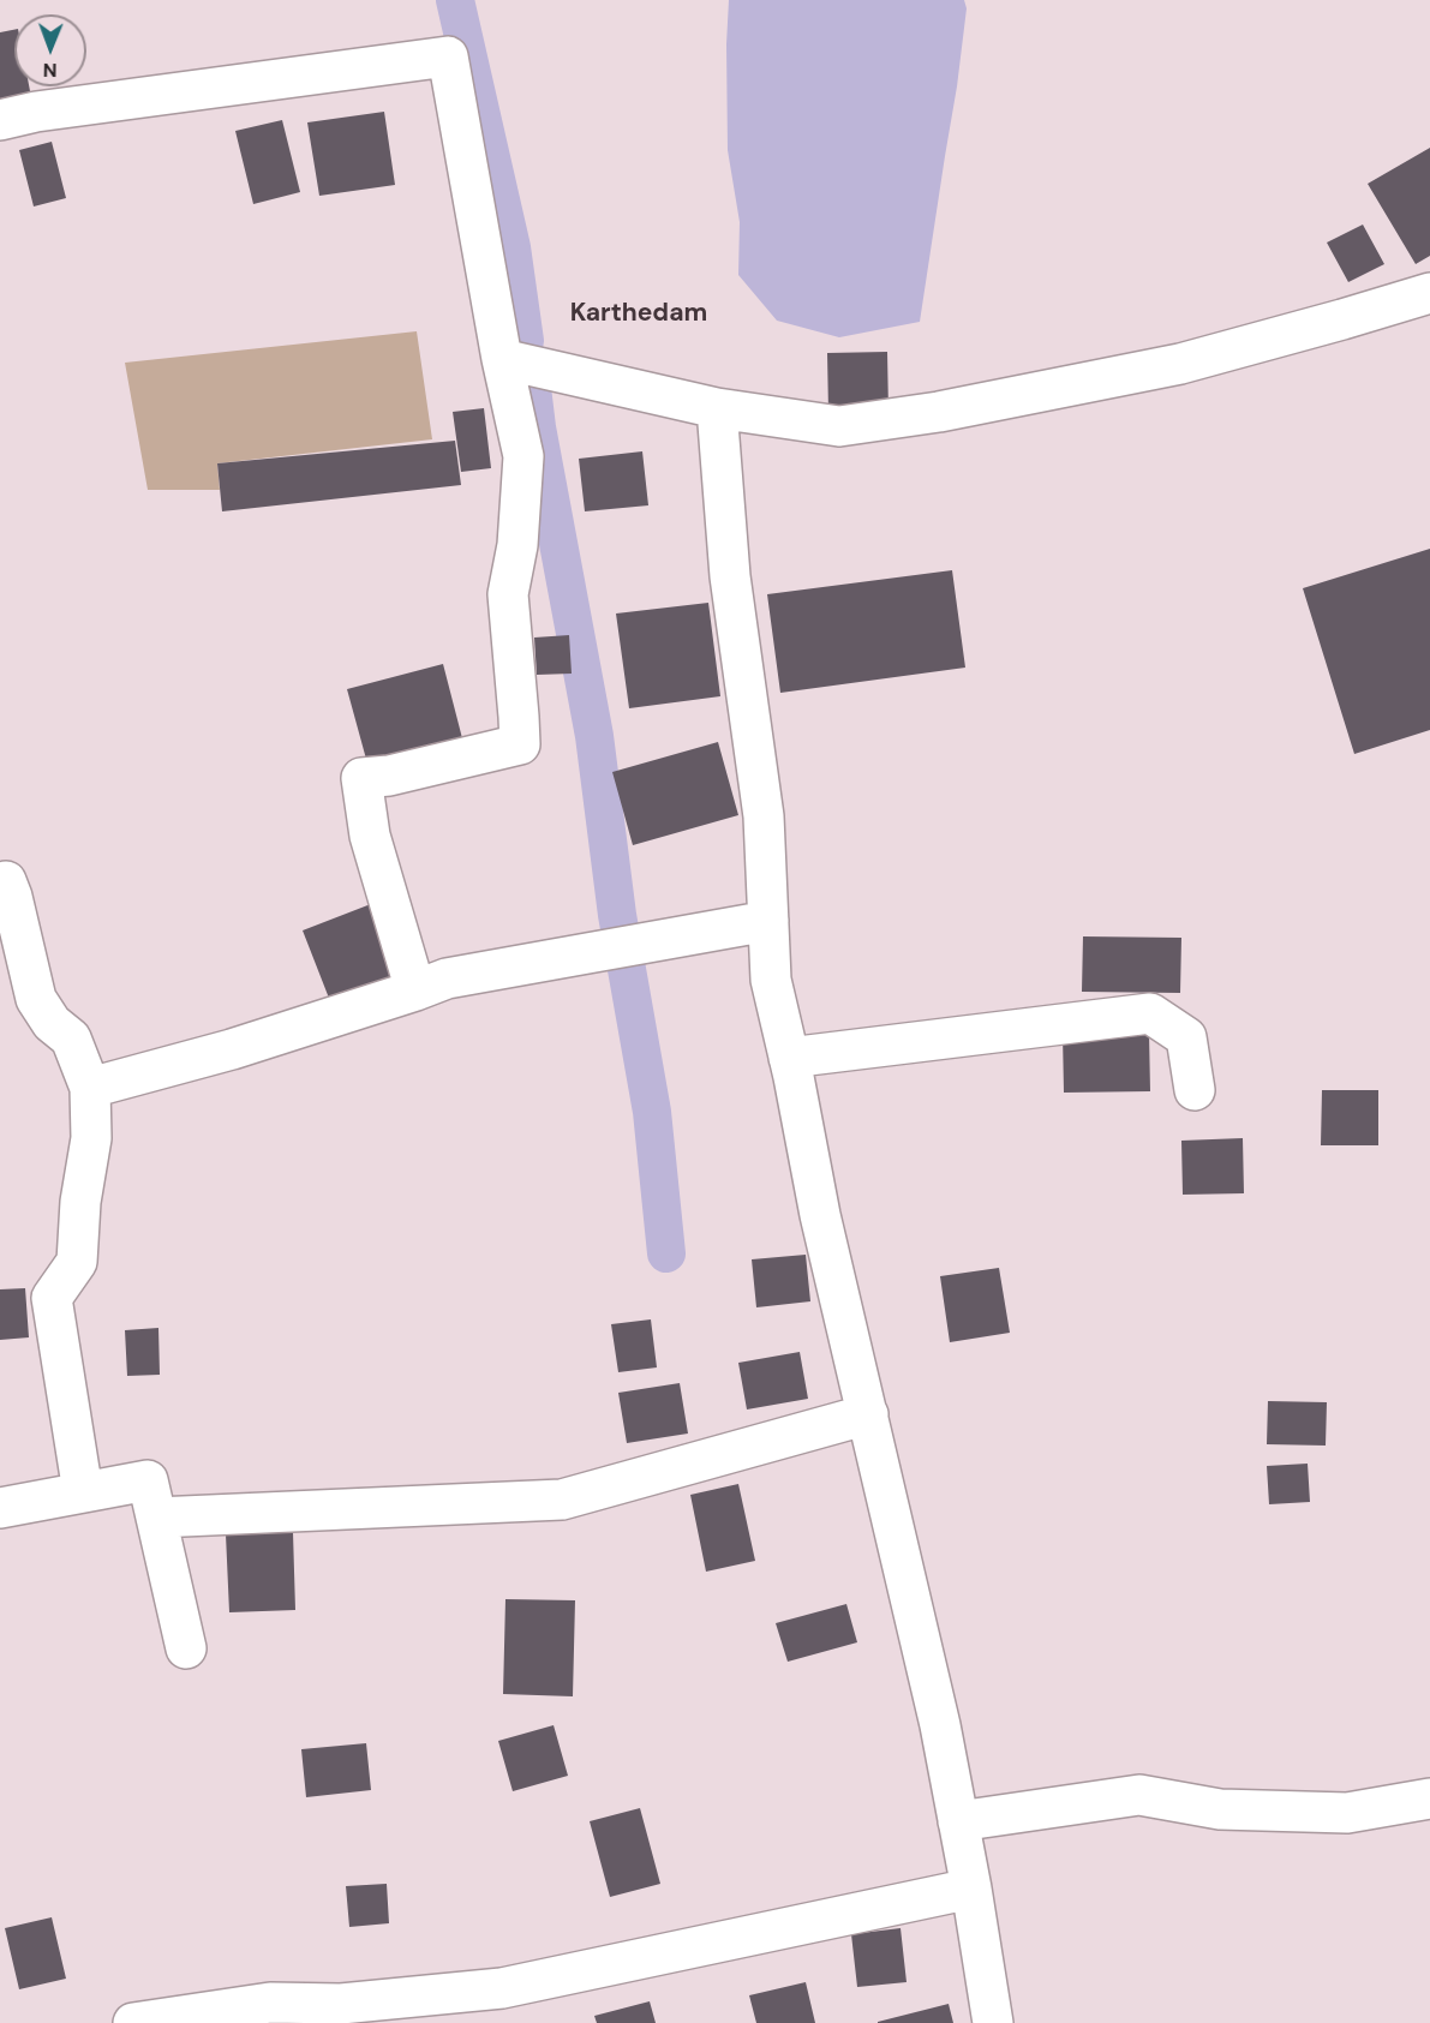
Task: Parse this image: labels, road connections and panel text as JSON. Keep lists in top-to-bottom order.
{
  "districts": ["Karthedam"],
  "north": "bottom"
}
